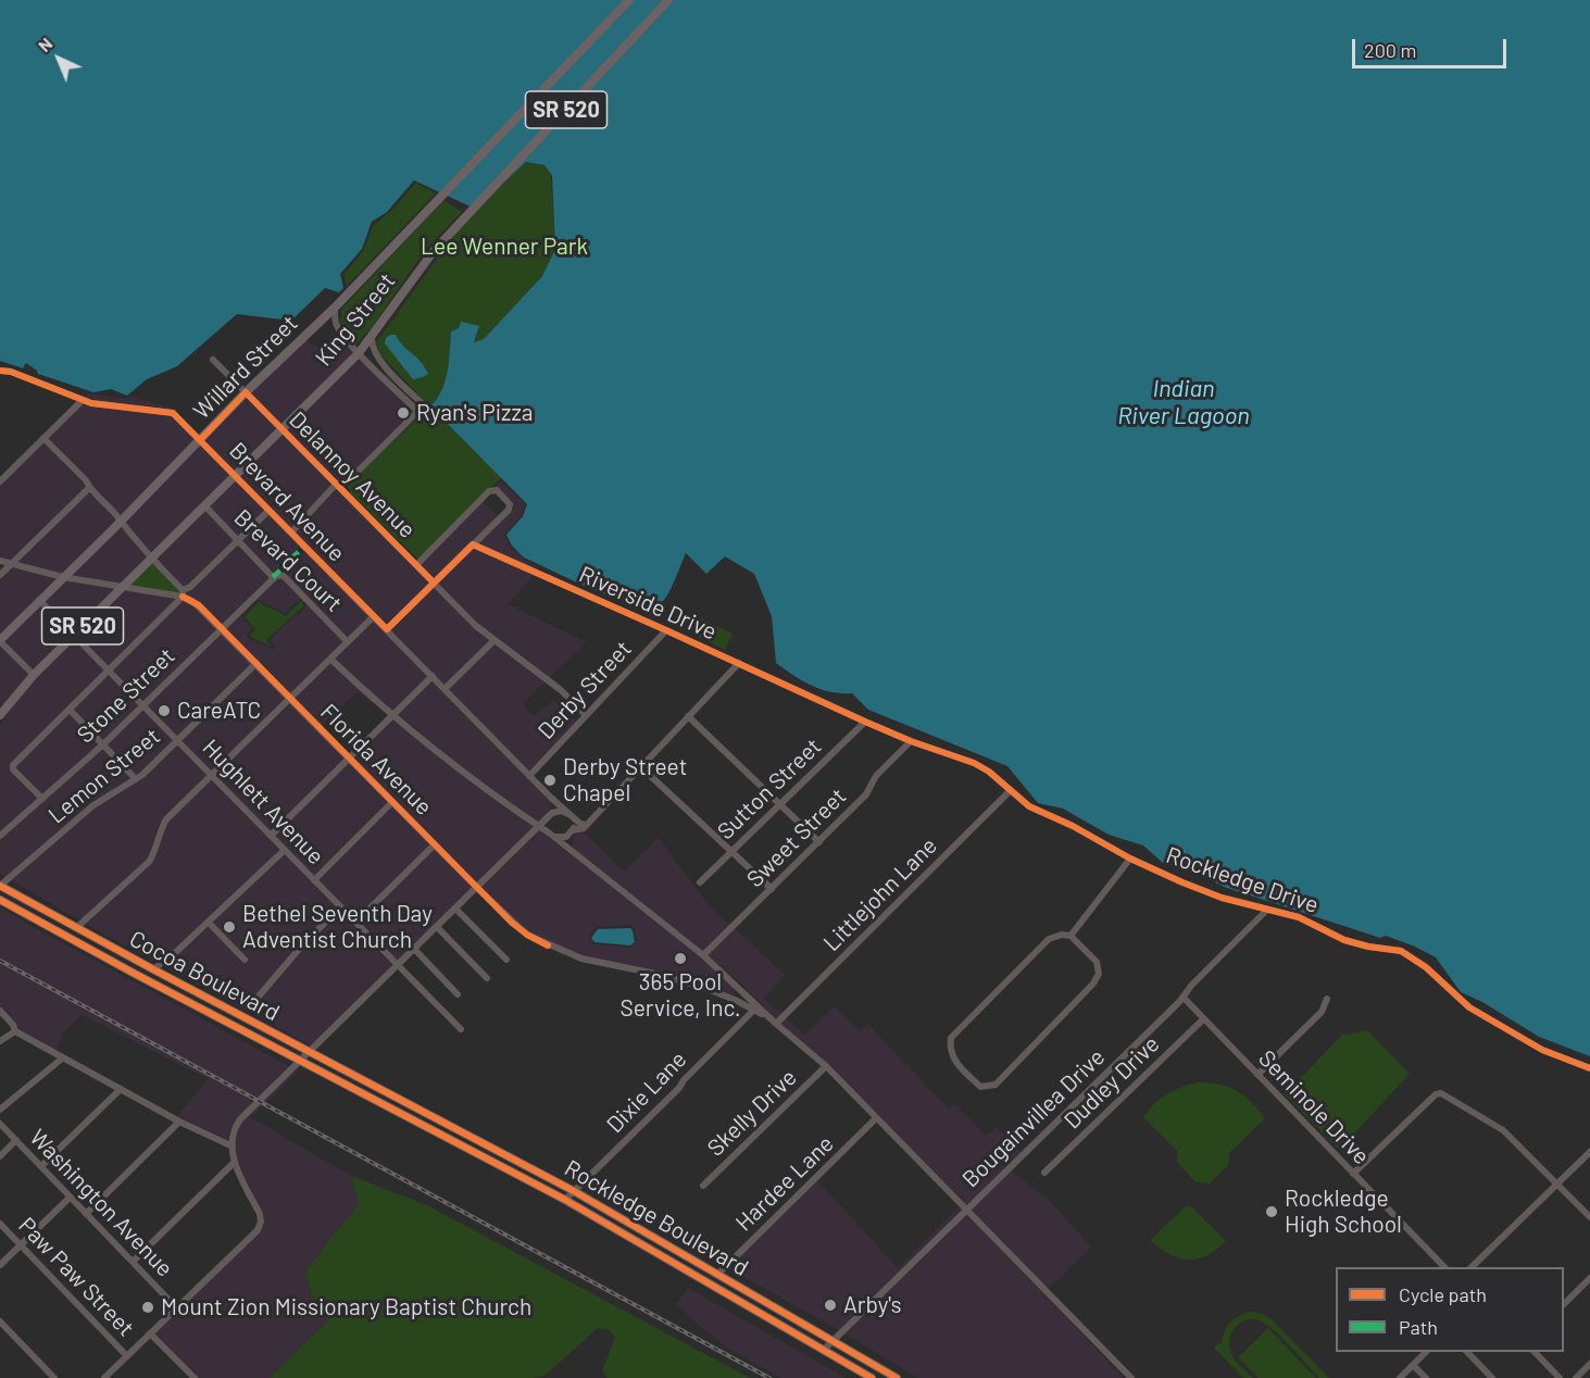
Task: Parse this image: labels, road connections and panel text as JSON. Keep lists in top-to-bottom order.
{
  "streets": {
    "main road": [
      "SR 520",
      "King Street",
      "Willard Street",
      "Cocoa Boulevard",
      "Rockledge Boulevard"
    ],
    "street": [
      "Delannoy Avenue",
      "Brevard Avenue",
      "Brevard Court",
      "Riverside Drive",
      "Derby Street",
      "Stone Street",
      "Florida Avenue",
      "Lemon Street",
      "Sutton Street",
      "Hughlett Avenue",
      "Sweet Street",
      "Rockledge Drive",
      "Littlejohn Lane",
      "Dudley Drive",
      "Dixie Lane",
      "Seminole Drive",
      "Skelly Drive",
      "Bougainvillea Drive",
      "Hardee Lane",
      "Washington Avenue",
      "Paw Paw Street"
    ]
  },
  "crossings": [
    ["SR 520", "King Street"],
    ["SR 520", "Brevard Avenue"],
    ["SR 520", "Brevard Court"],
    ["SR 520", "Florida Avenue"],
    ["SR 520", "Hughlett Avenue"],
    ["King Street", "Delannoy Avenue"],
    ["King Street", "Brevard Avenue"],
    ["Willard Street", "Delannoy Avenue"],
    ["Willard Street", "Brevard Avenue"],
    ["Willard Street", "Florida Avenue"],
    ["Willard Street", "Hughlett Avenue"],
    ["Delannoy Avenue", "Derby Street"],
    ["Brevard Avenue", "Derby Street"],
    ["Brevard Court", "Stone Street"],
    ["Riverside Drive", "Derby Street"],
    ["Riverside Drive", "Rockledge Drive"],
    ["Stone Street", "Florida Avenue"],
    ["Stone Street", "Hughlett Avenue"],
    ["Florida Avenue", "Lemon Street"],
    ["Florida Avenue", "Littlejohn Lane"],
    ["Florida Avenue", "Dixie Lane"],
    ["Lemon Street", "Hughlett Avenue"],
    ["Lemon Street", "Cocoa Boulevard"],
    ["Sutton Street", "Rockledge Drive"],
    ["Sweet Street", "Rockledge Drive"],
    ["Rockledge Drive", "Littlejohn Lane"],
    ["Rockledge Drive", "Bougainvillea Drive"],
    ["Cocoa Boulevard", "Rockledge Boulevard"],
    ["Dudley Drive", "Seminole Drive"],
    ["Dixie Lane", "Rockledge Boulevard"],
    ["Seminole Drive", "Bougainvillea Drive"],
    ["Bougainvillea Drive", "Rockledge Boulevard"],
    ["Hardee Lane", "Rockledge Boulevard"]
  ],
  "water": ["Indian River Lagoon"],
  "parks": ["Lee Wenner Park"],
  "places": [
    "Ryan's Pizza",
    "CareATC",
    "Derby Street Chapel",
    "Bethel Seventh Day Adventist Church",
    "365 Pool Service, Inc.",
    "Rockledge High School",
    "Arby's",
    "Mount Zion Missionary Baptist Church"
  ],
  "legend": ["Cycle path", "Path"],
  "scale_bar": "200 m",
  "north": "top left"
}
